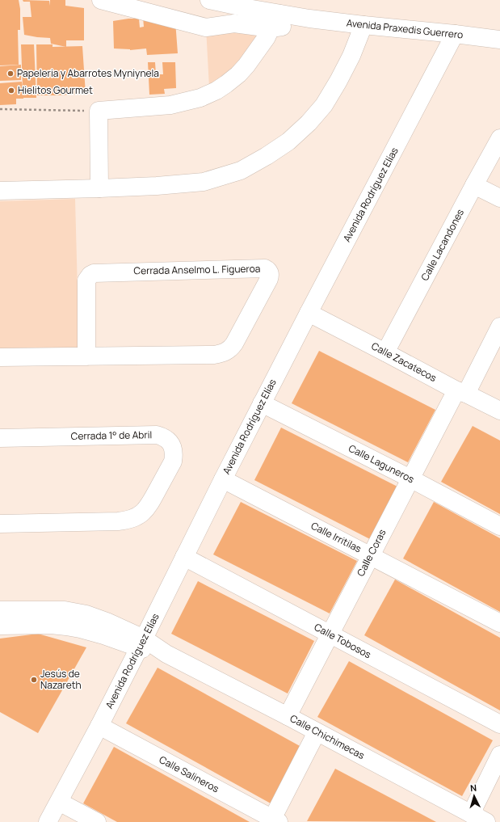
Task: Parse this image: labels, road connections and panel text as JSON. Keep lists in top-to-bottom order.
{
  "streets": {
    "street": [
      "Avenida Praxedis Guerrero",
      "Avenida Rodríguez Elías",
      "Calle Lacandones",
      "Cerrada Anselmo L. Figueroa",
      "Calle Zacatecos",
      "Cerrada 1° de Abril",
      "Calle Laguneros",
      "Calle Irritilas",
      "Calle Coras",
      "Calle Tobosos",
      "Calle Chichimecas",
      "Calle Salineros"
    ]
  },
  "crossings": [
    ["Avenida Praxedis Guerrero", "Avenida Rodríguez Elías"],
    ["Avenida Rodríguez Elías", "Calle Zacatecos"],
    ["Avenida Rodríguez Elías", "Calle Laguneros"],
    ["Avenida Rodríguez Elías", "Calle Irritilas"],
    ["Avenida Rodríguez Elías", "Calle Tobosos"],
    ["Avenida Rodríguez Elías", "Calle Chichimecas"],
    ["Avenida Rodríguez Elías", "Calle Salineros"],
    ["Calle Lacandones", "Calle Zacatecos"],
    ["Calle Zacatecos", "Calle Coras"],
    ["Calle Laguneros", "Calle Coras"],
    ["Calle Irritilas", "Calle Coras"],
    ["Calle Coras", "Calle Tobosos"],
    ["Calle Coras", "Calle Chichimecas"]
  ],
  "places": ["Papeleria y Abarrotes Myniynela", "Hielitos Gourmet", "Jesús de Nazareth"],
  "north": "top"
}
